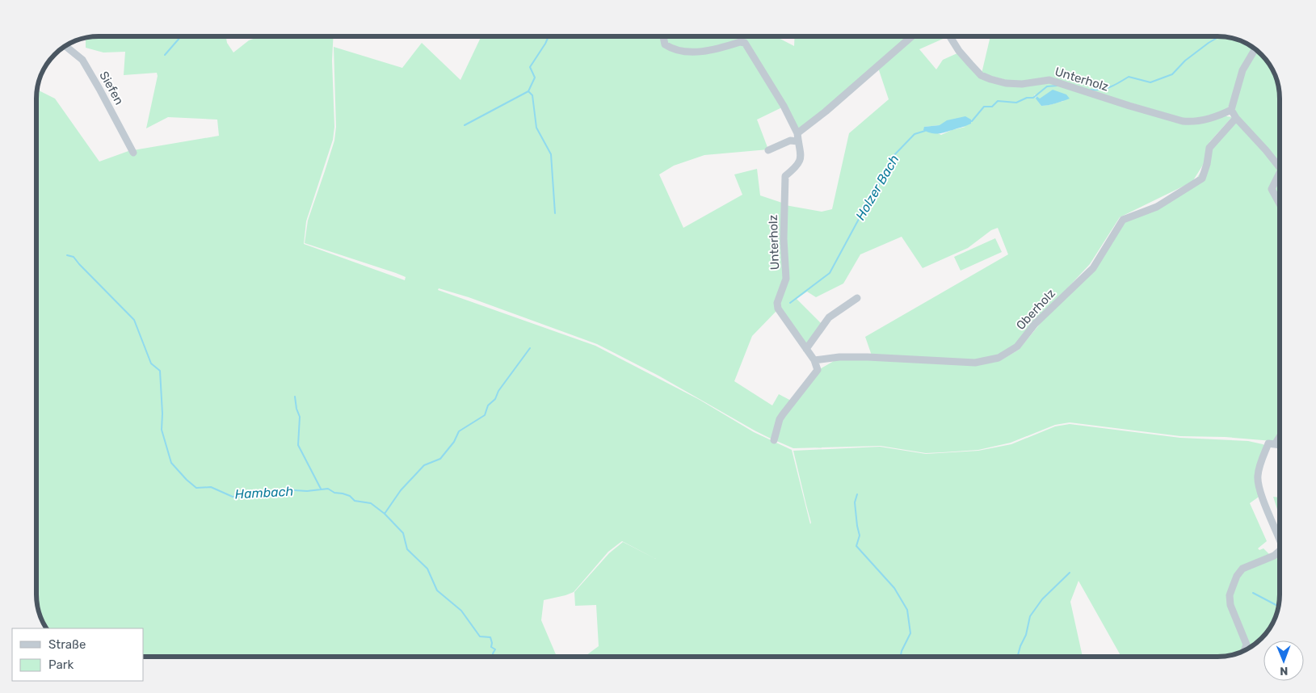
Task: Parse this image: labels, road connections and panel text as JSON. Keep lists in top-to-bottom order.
{
  "streets": {
    "street": ["Unterholz", "Siefen", "Oberholz"]
  },
  "crossings": [
    ["Unterholz", "Oberholz"]
  ],
  "water": ["Holzer Bach", "Hambach"],
  "legend": ["Straße", "Park"],
  "north": "bottom"
}
